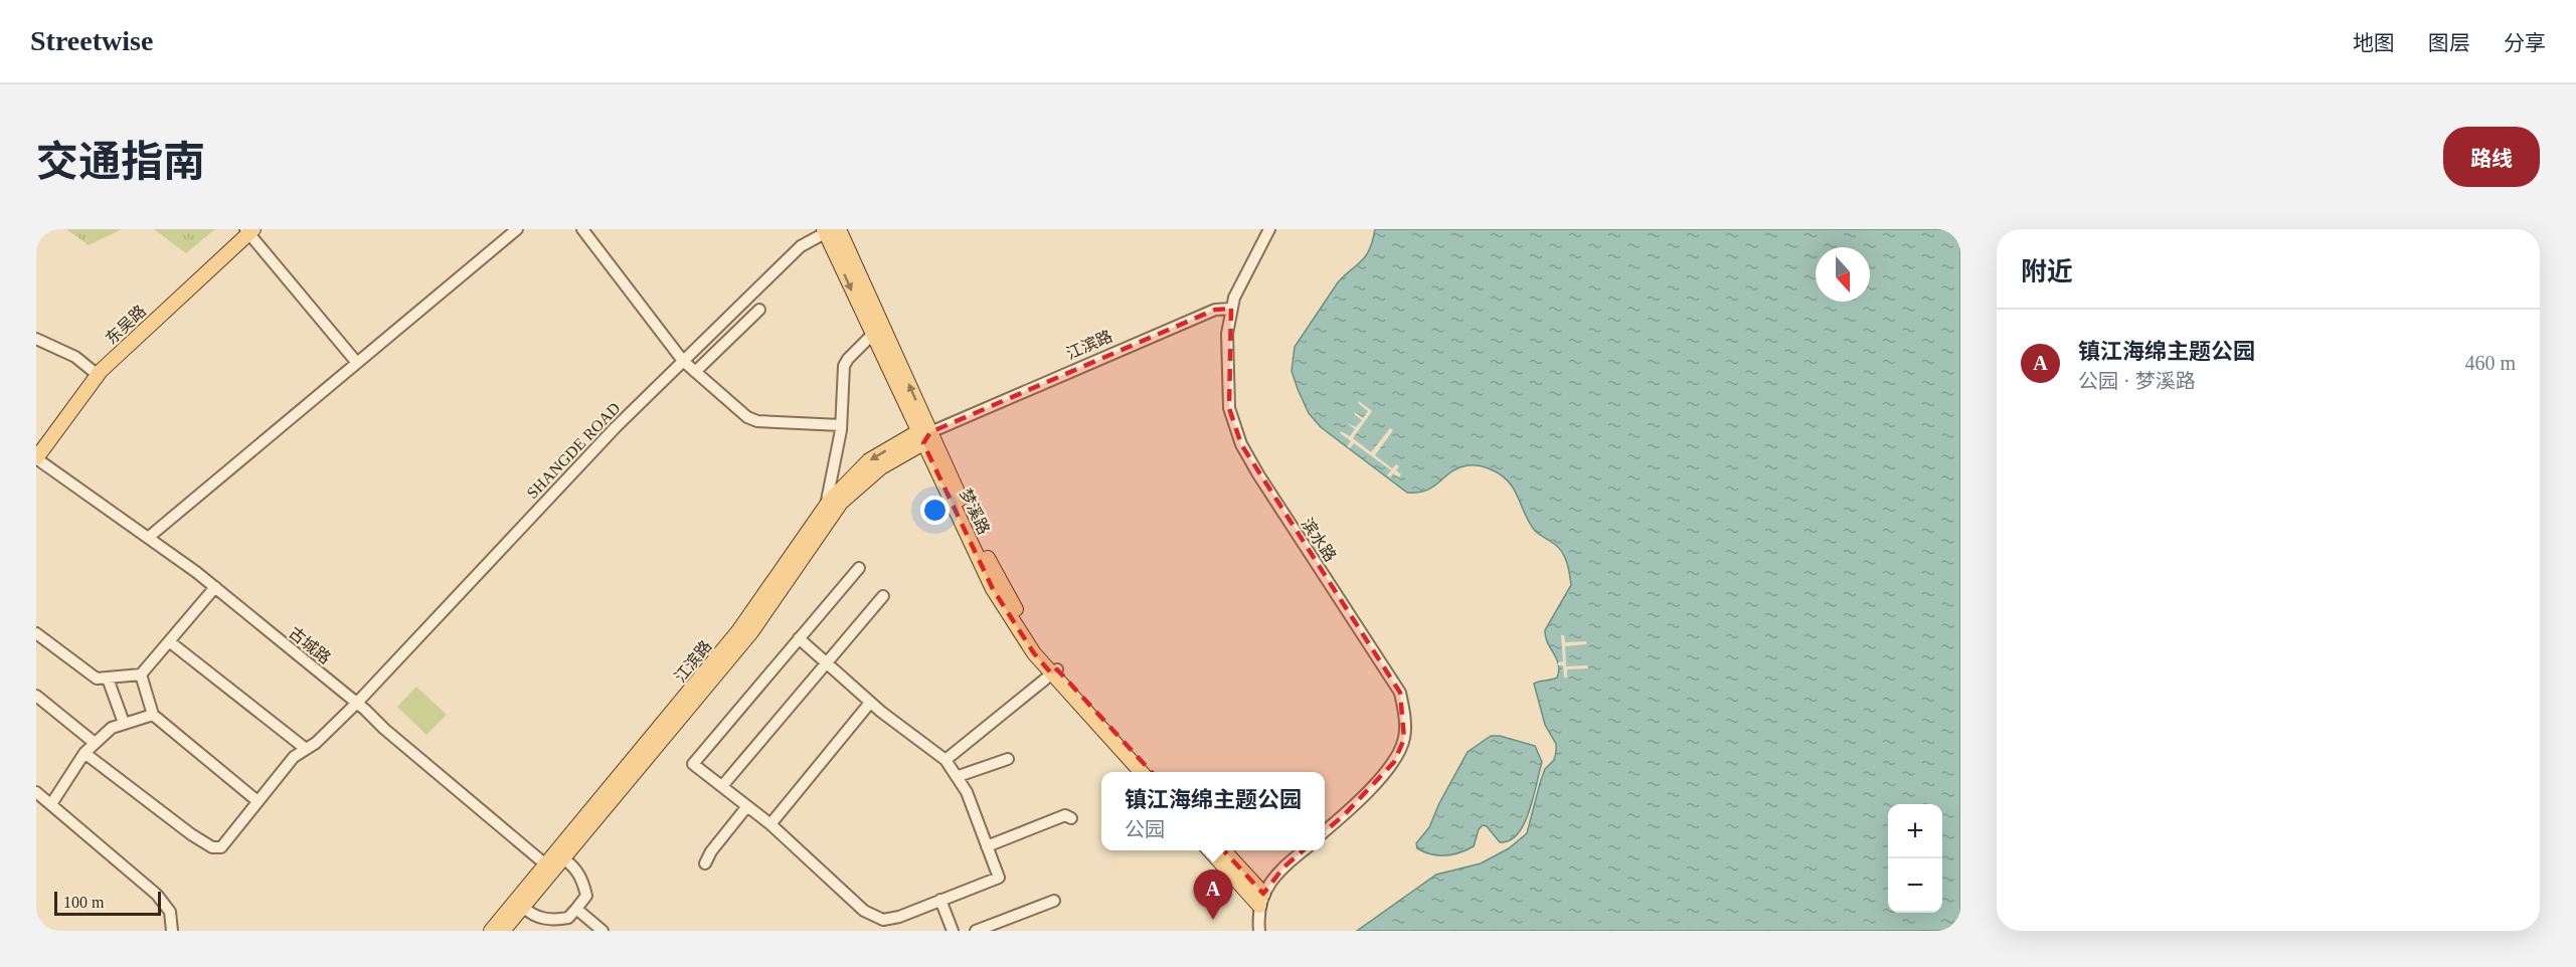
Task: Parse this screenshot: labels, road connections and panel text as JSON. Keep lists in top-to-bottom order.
{
  "streets": {
    "main road": ["东吴路", "江滨路", "梦溪路"],
    "street": ["SHANGDE ROAD", "滨水路", "古城路"]
  },
  "crossings": [
    ["东吴路", "古城路"],
    ["江滨路", "梦溪路"],
    ["江滨路", "滨水路"],
    ["江滨路", "古城路"],
    ["SHANGDE ROAD", "梦溪路"],
    ["SHANGDE ROAD", "古城路"]
  ],
  "scale_bar": "100 m",
  "north": "bottom",
  "page": {
    "header": "Streetwise",
    "nav": ["地图", "图层", "分享"],
    "title": "交通指南",
    "buttons": "路线",
    "heading": "附近",
    "list": [
      {
        "mark": "A",
        "name": "镇江海绵主题公园",
        "note": "公园 · 梦溪路",
        "value": "460 m"
      }
    ],
    "popup": ["镇江海绵主题公园", "公园"],
    "map_buttons": ["+", "−"],
    "pins": "A",
    "scale": "100 m"
  }
}
